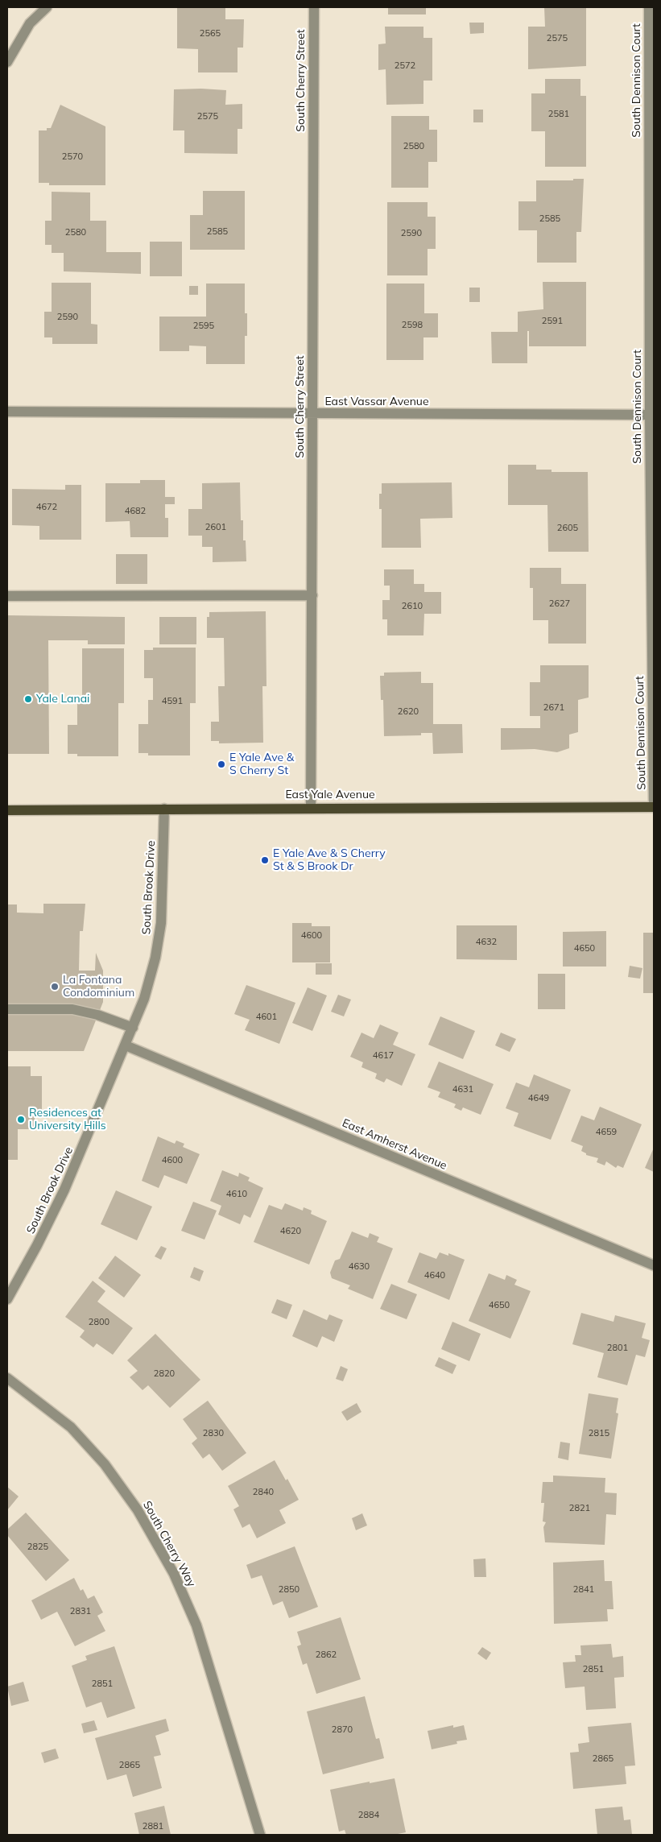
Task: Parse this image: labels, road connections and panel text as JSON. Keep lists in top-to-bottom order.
{
  "streets": {
    "main road": ["East Yale Avenue"],
    "street": [
      "South Cherry Street",
      "South Dennison Court",
      "East Vassar Avenue",
      "South Brook Drive",
      "East Amherst Avenue",
      "South Cherry Way"
    ]
  },
  "crossings": [
    ["South Cherry Street", "East Vassar Avenue"],
    ["South Cherry Street", "East Yale Avenue"],
    ["South Dennison Court", "East Vassar Avenue"],
    ["South Dennison Court", "East Yale Avenue"],
    ["East Yale Avenue", "South Brook Drive"],
    ["South Brook Drive", "East Amherst Avenue"]
  ],
  "places": [
    "Yale Lanai",
    "E Yale Ave & S Cherry St",
    "E Yale Ave & S Cherry St & S Brook Dr",
    "La Fontana Condominium",
    "Residences at University Hills"
  ],
  "house_numbers": [
    "2565",
    "2575",
    "2572",
    "2581",
    "2575",
    "2580",
    "2570",
    "2585",
    "2585",
    "2580",
    "2590",
    "2590",
    "2591",
    "2598",
    "2595",
    "4672",
    "4682",
    "2601",
    "2605",
    "2627",
    "2610",
    "4591",
    "2671",
    "2620",
    "4600",
    "4632",
    "4650",
    "4601",
    "4617",
    "4631",
    "4649",
    "4659",
    "4600",
    "4610",
    "4620",
    "4630",
    "4640",
    "4650",
    "2800",
    "2801",
    "2820",
    "2830",
    "2815",
    "2840",
    "2821",
    "2825",
    "2850",
    "2841",
    "2831",
    "2862",
    "2851",
    "2851",
    "2870",
    "2865",
    "2865",
    "2884",
    "2881"
  ]
}
